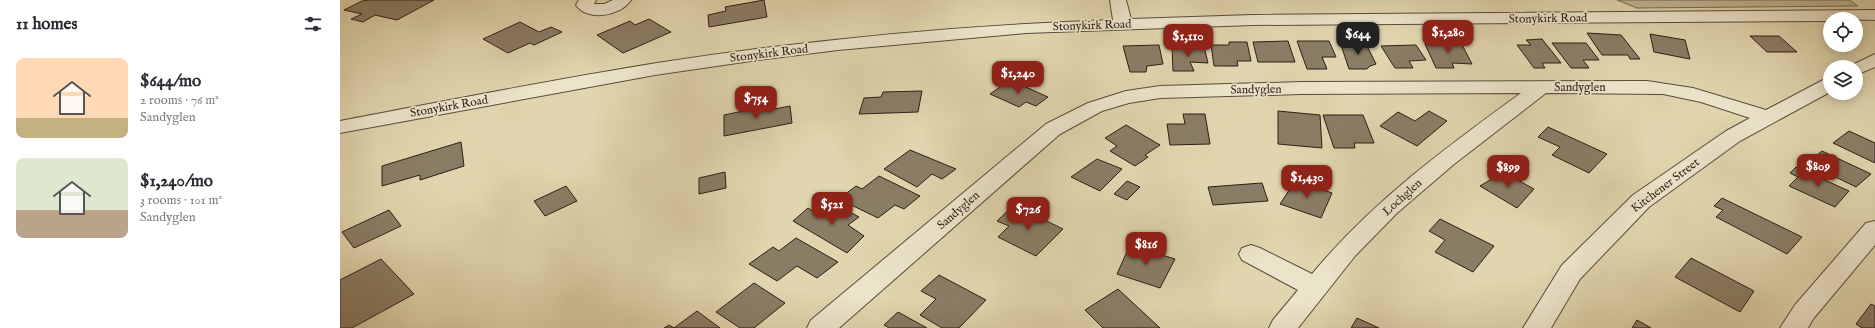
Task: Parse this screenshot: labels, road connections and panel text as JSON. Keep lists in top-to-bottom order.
{
  "streets": {
    "street": [
      "Stonykirk Road",
      "Sandyglen",
      "Kitchener Street",
      "Lochglen"
    ]
  },
  "crossings": [
    ["Sandyglen", "Kitchener Street"],
    ["Sandyglen", "Lochglen"]
  ],
  "page": {
    "heading": "11 homes",
    "price": [
      "$1,280",
      "$644",
      "$1,110",
      "$1,240",
      "$754",
      "$809",
      "$899",
      "$1,430",
      "$521",
      "$726",
      "$816"
    ],
    "list": [
      {
        "name": "$644/mo",
        "note": "2 rooms · 76 m² · Sandyglen"
      },
      {
        "name": "$1,240/mo",
        "note": "3 rooms · 101 m² · Sandyglen"
      }
    ]
  }
}
